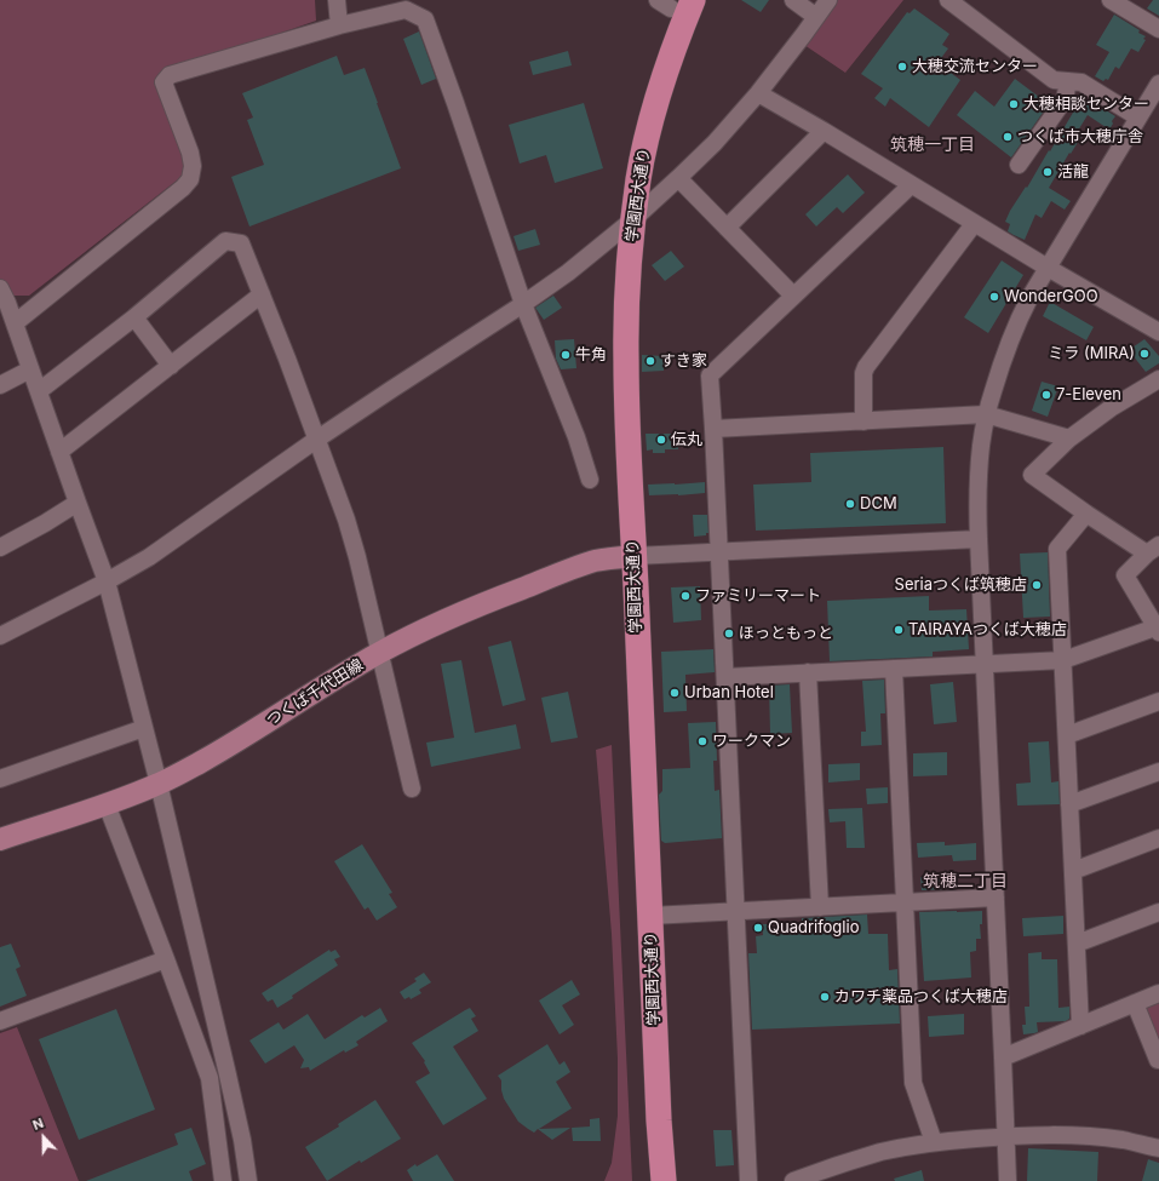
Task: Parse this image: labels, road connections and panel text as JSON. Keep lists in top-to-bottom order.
{
  "streets": {
    "highway": ["学園西大通り"],
    "main road": ["つくば千代田線"]
  },
  "crossings": [
    ["学園西大通り", "つくば千代田線"]
  ],
  "districts": ["筑穂一丁目", "筑穂二丁目"],
  "places": [
    "大穂交流センター",
    "大穂相談センター",
    "つくば市大穂庁舎",
    "活龍",
    "WonderGOO",
    "ミラ (MIRA)",
    "牛角",
    "すき家",
    "7-Eleven",
    "伝丸",
    "DCM",
    "Seriaつくば筑穂店",
    "ファミリーマート",
    "TAIRAYAつくば大穂店",
    "ほっともっと",
    "Urban Hotel",
    "ワークマン",
    "Quadrifoglio",
    "カワチ薬品つくば大穂店"
  ],
  "north": "top"
}
